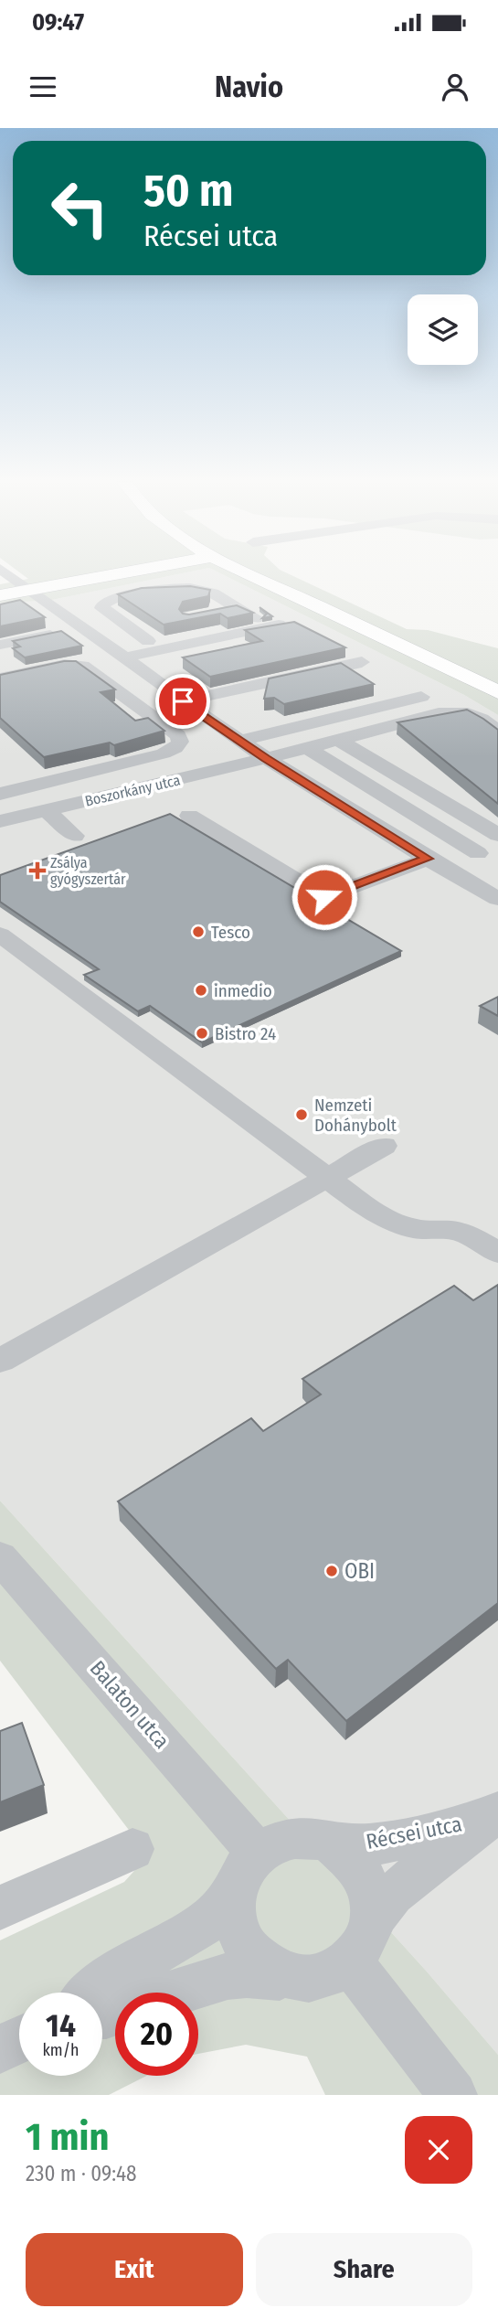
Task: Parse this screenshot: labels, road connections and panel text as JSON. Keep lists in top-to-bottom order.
{
  "streets": {
    "street": ["Boszorkány utca", "Balaton utca", "Récsei utca"]
  },
  "crossings": [
    ["Balaton utca", "Récsei utca"]
  ],
  "places": {
    "health": ["Zsálya gyógyszertár"],
    "other": [
      "Tesco",
      "inmedio",
      "Bistro 24",
      "Nemzeti Dohánybolt",
      "OBI"
    ]
  },
  "page": {
    "status": "09:47",
    "header": "Navio",
    "turn": ["50 m", "Récsei utca"],
    "speed": "14 km/h",
    "limit": "20",
    "heading": ["1 min", "230 m · 09:48"],
    "buttons": ["Exit", "Share"]
  }
}
